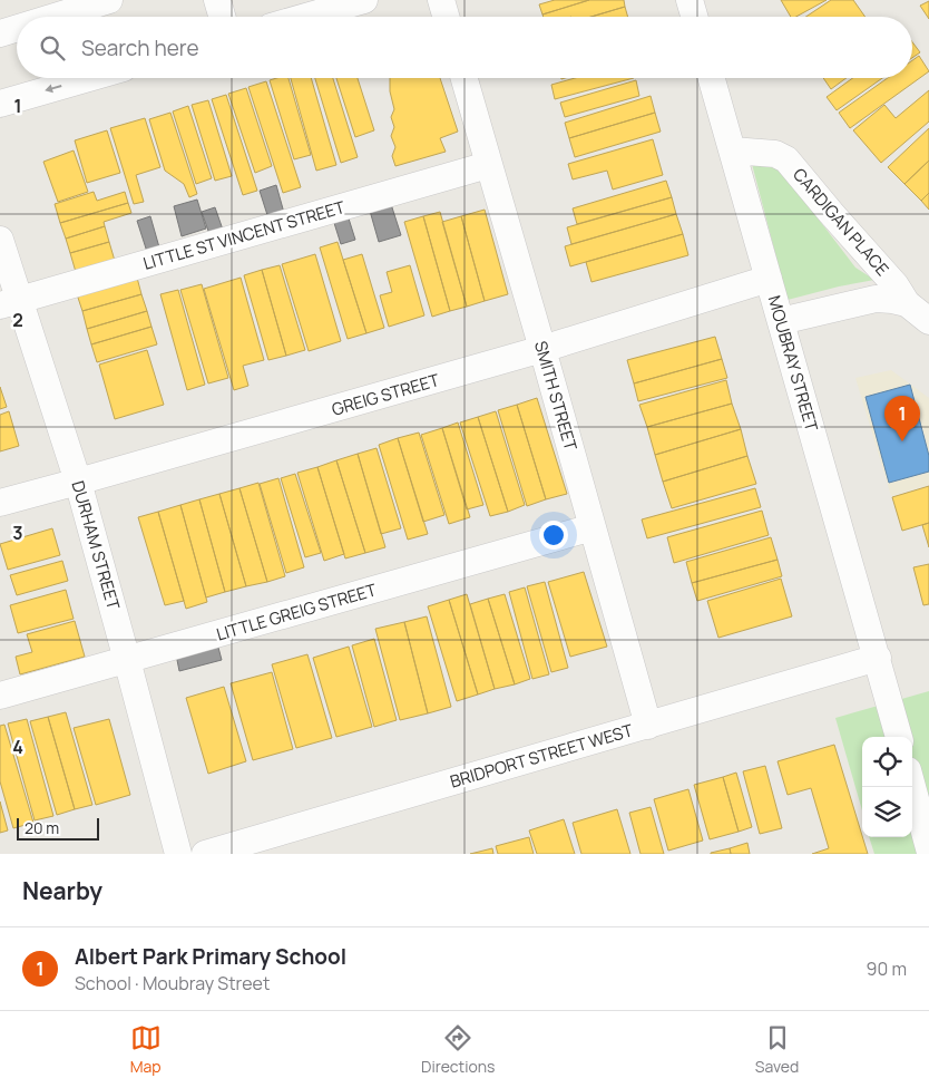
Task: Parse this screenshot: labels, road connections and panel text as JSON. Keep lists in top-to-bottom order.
{
  "streets": {
    "street": [
      "CARDIGAN PLACE",
      "LITTLE ST VINCENT STREET",
      "MOUBRAY STREET",
      "GREIG STREET",
      "SMITH STREET",
      "DURHAM STREET",
      "LITTLE GREIG STREET",
      "BRIDPORT STREET WEST"
    ]
  },
  "crossings": [
    ["CARDIGAN PLACE", "MOUBRAY STREET"],
    ["LITTLE ST VINCENT STREET", "SMITH STREET"],
    ["LITTLE ST VINCENT STREET", "DURHAM STREET"],
    ["MOUBRAY STREET", "GREIG STREET"],
    ["MOUBRAY STREET", "BRIDPORT STREET WEST"],
    ["GREIG STREET", "SMITH STREET"],
    ["GREIG STREET", "DURHAM STREET"],
    ["SMITH STREET", "LITTLE GREIG STREET"],
    ["SMITH STREET", "BRIDPORT STREET WEST"],
    ["DURHAM STREET", "LITTLE GREIG STREET"]
  ],
  "scale_bar": "20 m",
  "page": {
    "search": "Search here",
    "pins": "1",
    "scale": "20 m",
    "heading": "Nearby",
    "list": [
      {
        "mark": "1",
        "name": "Albert Park Primary School",
        "note": "School · Moubray Street",
        "value": "90 m"
      }
    ],
    "nav": ["Map", "Directions", "Saved"]
  },
  "grid": {
    "rows": [
      "1",
      "2",
      "3",
      "4"
    ]
  }
}
